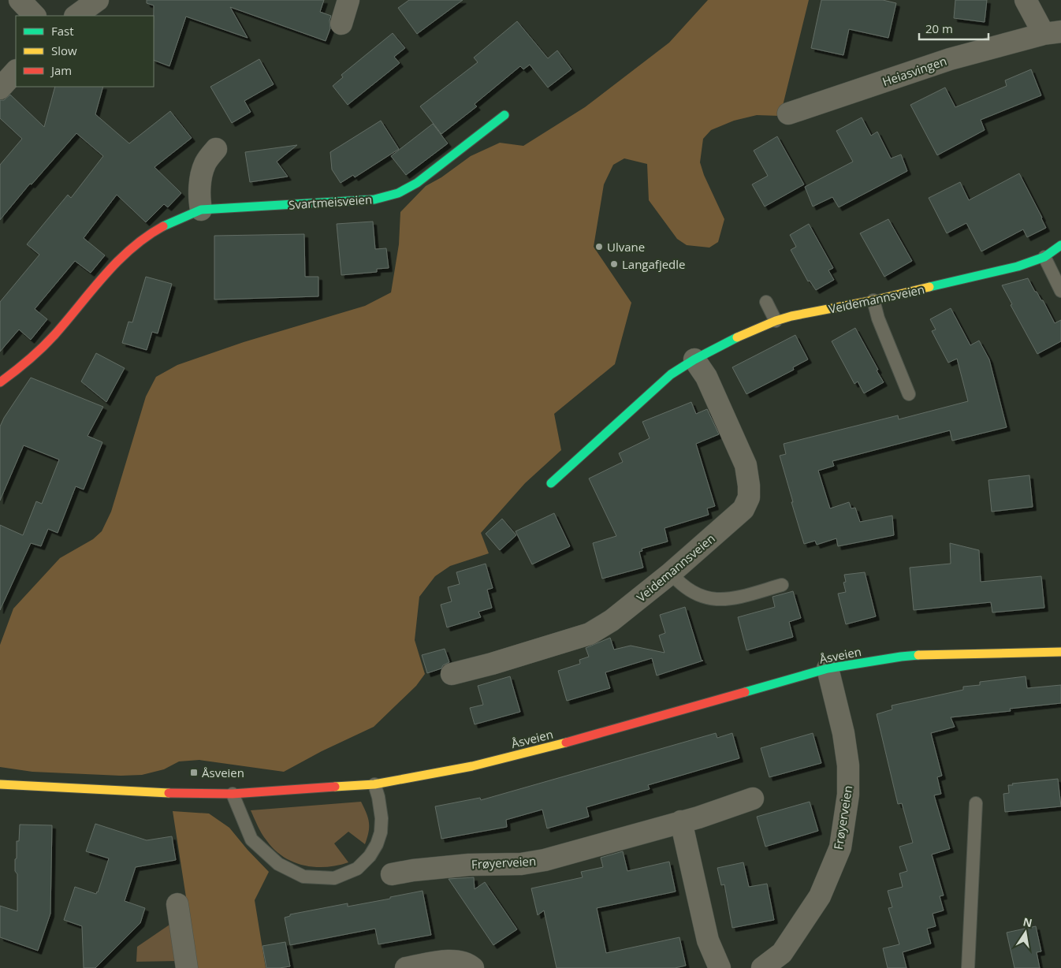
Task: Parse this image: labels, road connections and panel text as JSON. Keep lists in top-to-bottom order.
{
  "streets": {
    "street": [
      "Heiasvingen",
      "Svartmeisveien",
      "Veidemannsveien",
      "Åsveien",
      "Frøyerveien"
    ]
  },
  "crossings": [
    ["Åsveien", "Frøyerveien"]
  ],
  "places": {
    "other": ["Ulvane", "Langafjedle"],
    "transit": ["Åsveien"]
  },
  "legend": ["Fast", "Slow", "Jam"],
  "scale_bar": "20 m",
  "north": "top"
}
